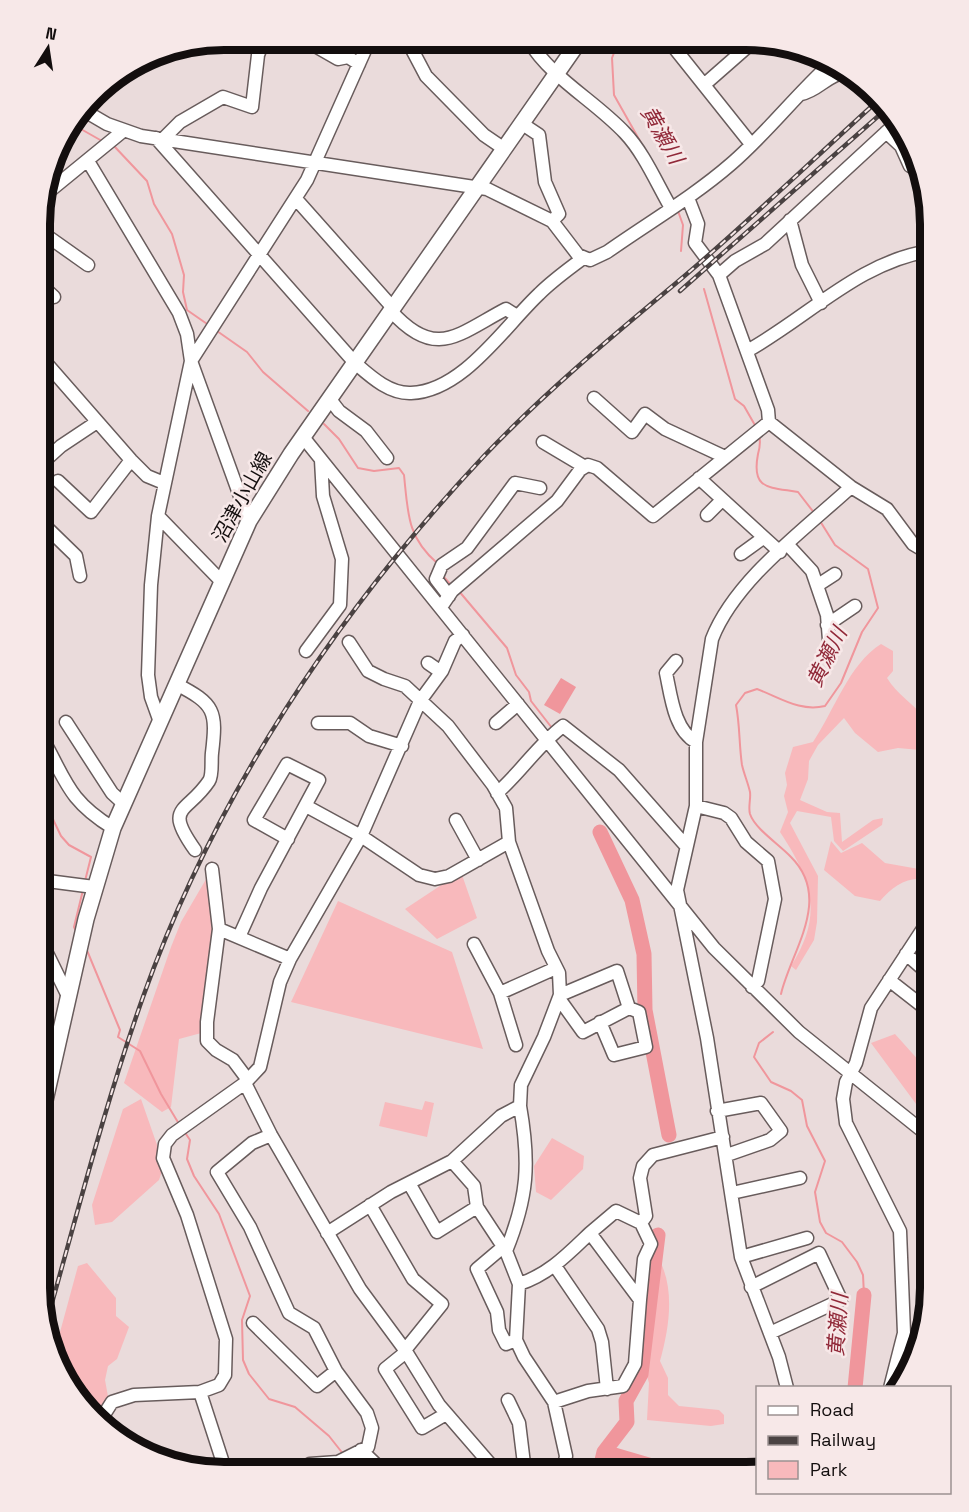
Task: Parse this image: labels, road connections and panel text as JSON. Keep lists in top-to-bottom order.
{
  "streets": {
    "main road": ["沼津小山線"]
  },
  "water": ["黄瀬川"],
  "legend": ["Road", "Railway", "Park"],
  "north": "top"
}
